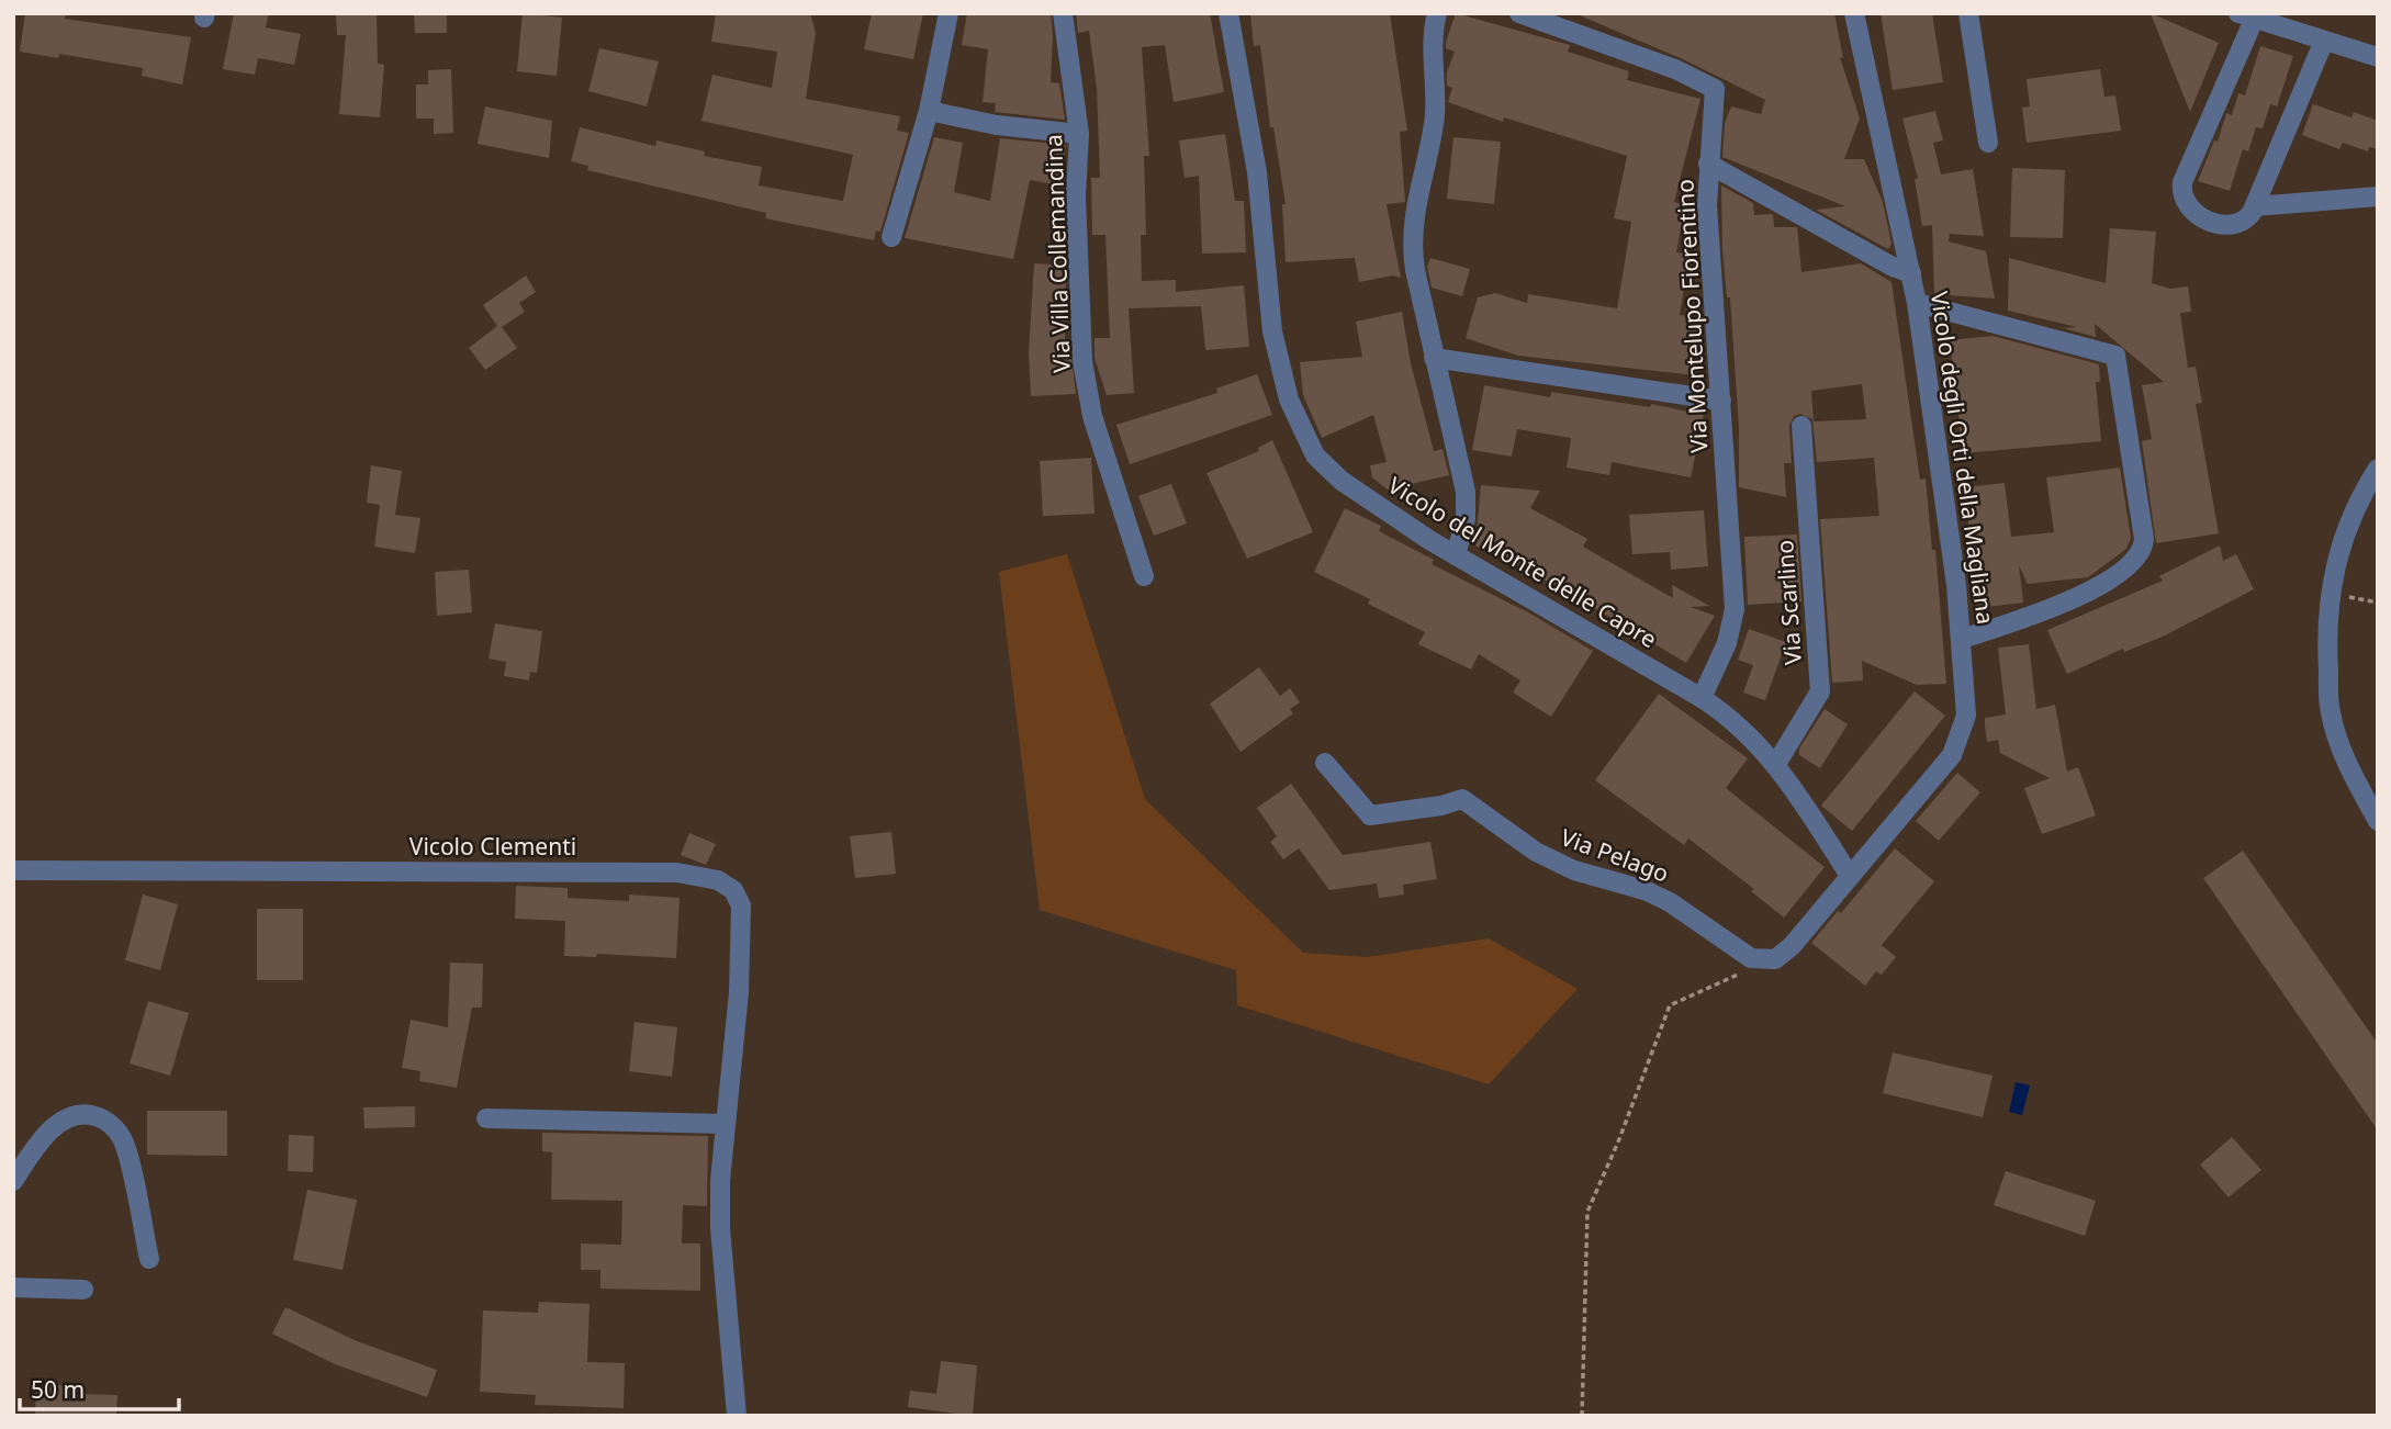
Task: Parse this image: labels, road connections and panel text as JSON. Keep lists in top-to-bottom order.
{
  "streets": {
    "street": [
      "Via Villa Collemandina",
      "Via Montelupo Fiorentino",
      "Vicolo degli Orti della Magliana",
      "Vicolo del Monte delle Capre",
      "Via Scarlino",
      "Vicolo Clementi",
      "Via Pelago"
    ]
  },
  "crossings": [
    ["Via Montelupo Fiorentino", "Vicolo del Monte delle Capre"],
    ["Vicolo degli Orti della Magliana", "Vicolo del Monte delle Capre"],
    ["Vicolo del Monte delle Capre", "Via Scarlino"]
  ],
  "scale_bar": "50 m"
}
